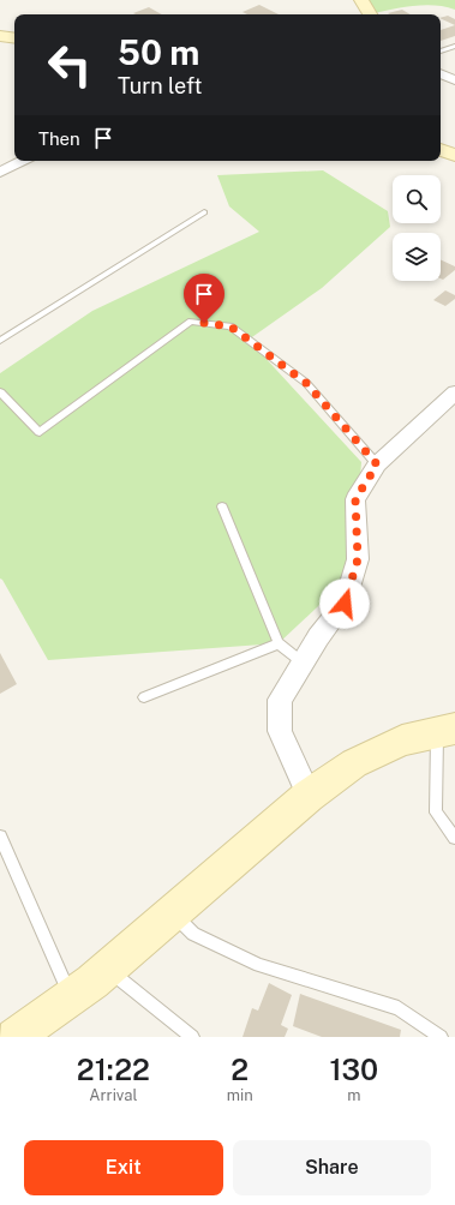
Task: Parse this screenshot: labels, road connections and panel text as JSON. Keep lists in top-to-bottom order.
{
  "page": {
    "turn": ["50 m", "Turn left"],
    "then": "Then",
    "eta": [
      "21:22",
      "Arrival",
      "2",
      "min",
      "130",
      "m"
    ],
    "buttons": ["Exit", "Share"]
  }
}
